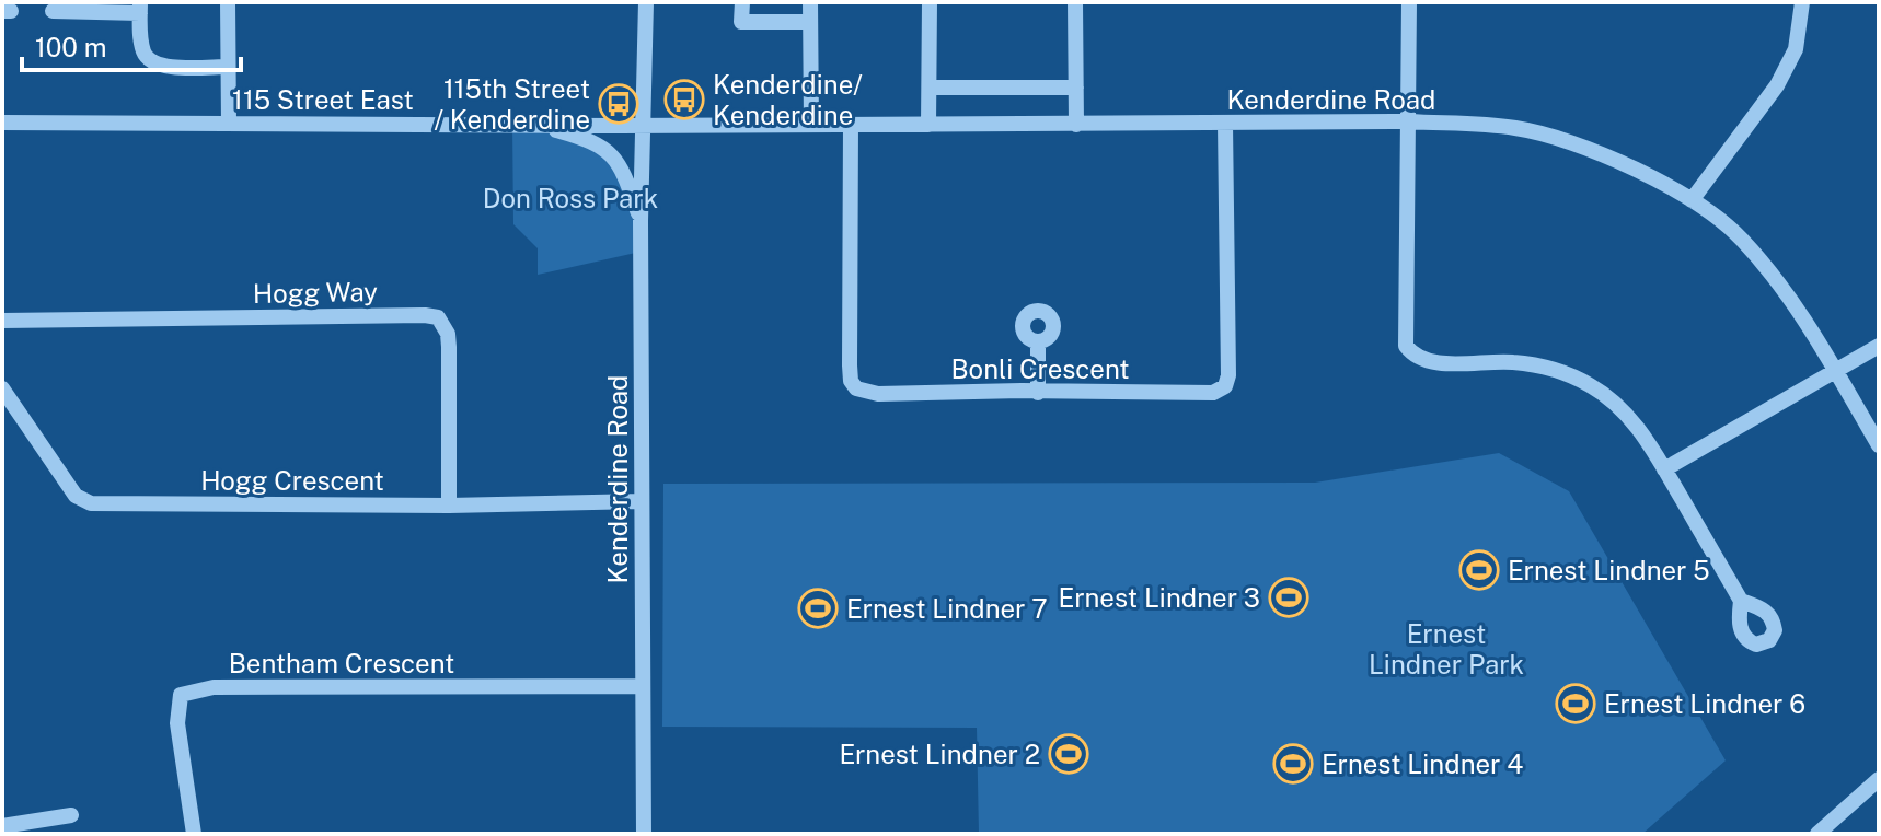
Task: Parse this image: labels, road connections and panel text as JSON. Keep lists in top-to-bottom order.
{
  "streets": {
    "street": [
      "115 Street East",
      "Kenderdine Road",
      "Hogg Way",
      "Bonli Crescent",
      "Hogg Crescent",
      "Bentham Crescent"
    ]
  },
  "crossings": [
    ["115 Street East", "Kenderdine Road"],
    ["Kenderdine Road", "Bonli Crescent"],
    ["Kenderdine Road", "Hogg Crescent"],
    ["Kenderdine Road", "Bentham Crescent"],
    ["Hogg Way", "Hogg Crescent"]
  ],
  "parks": ["Don Ross Park", "Ernest Lindner Park"],
  "places": {
    "bus stop": ["Kenderdine/ Kenderdine", "115th Street / Kenderdine"],
    "sports": [
      "Ernest Lindner 5",
      "Ernest Lindner 3",
      "Ernest Lindner 7",
      "Ernest Lindner 6",
      "Ernest Lindner 2",
      "Ernest Lindner 4"
    ]
  },
  "scale_bar": "100 m"
}
